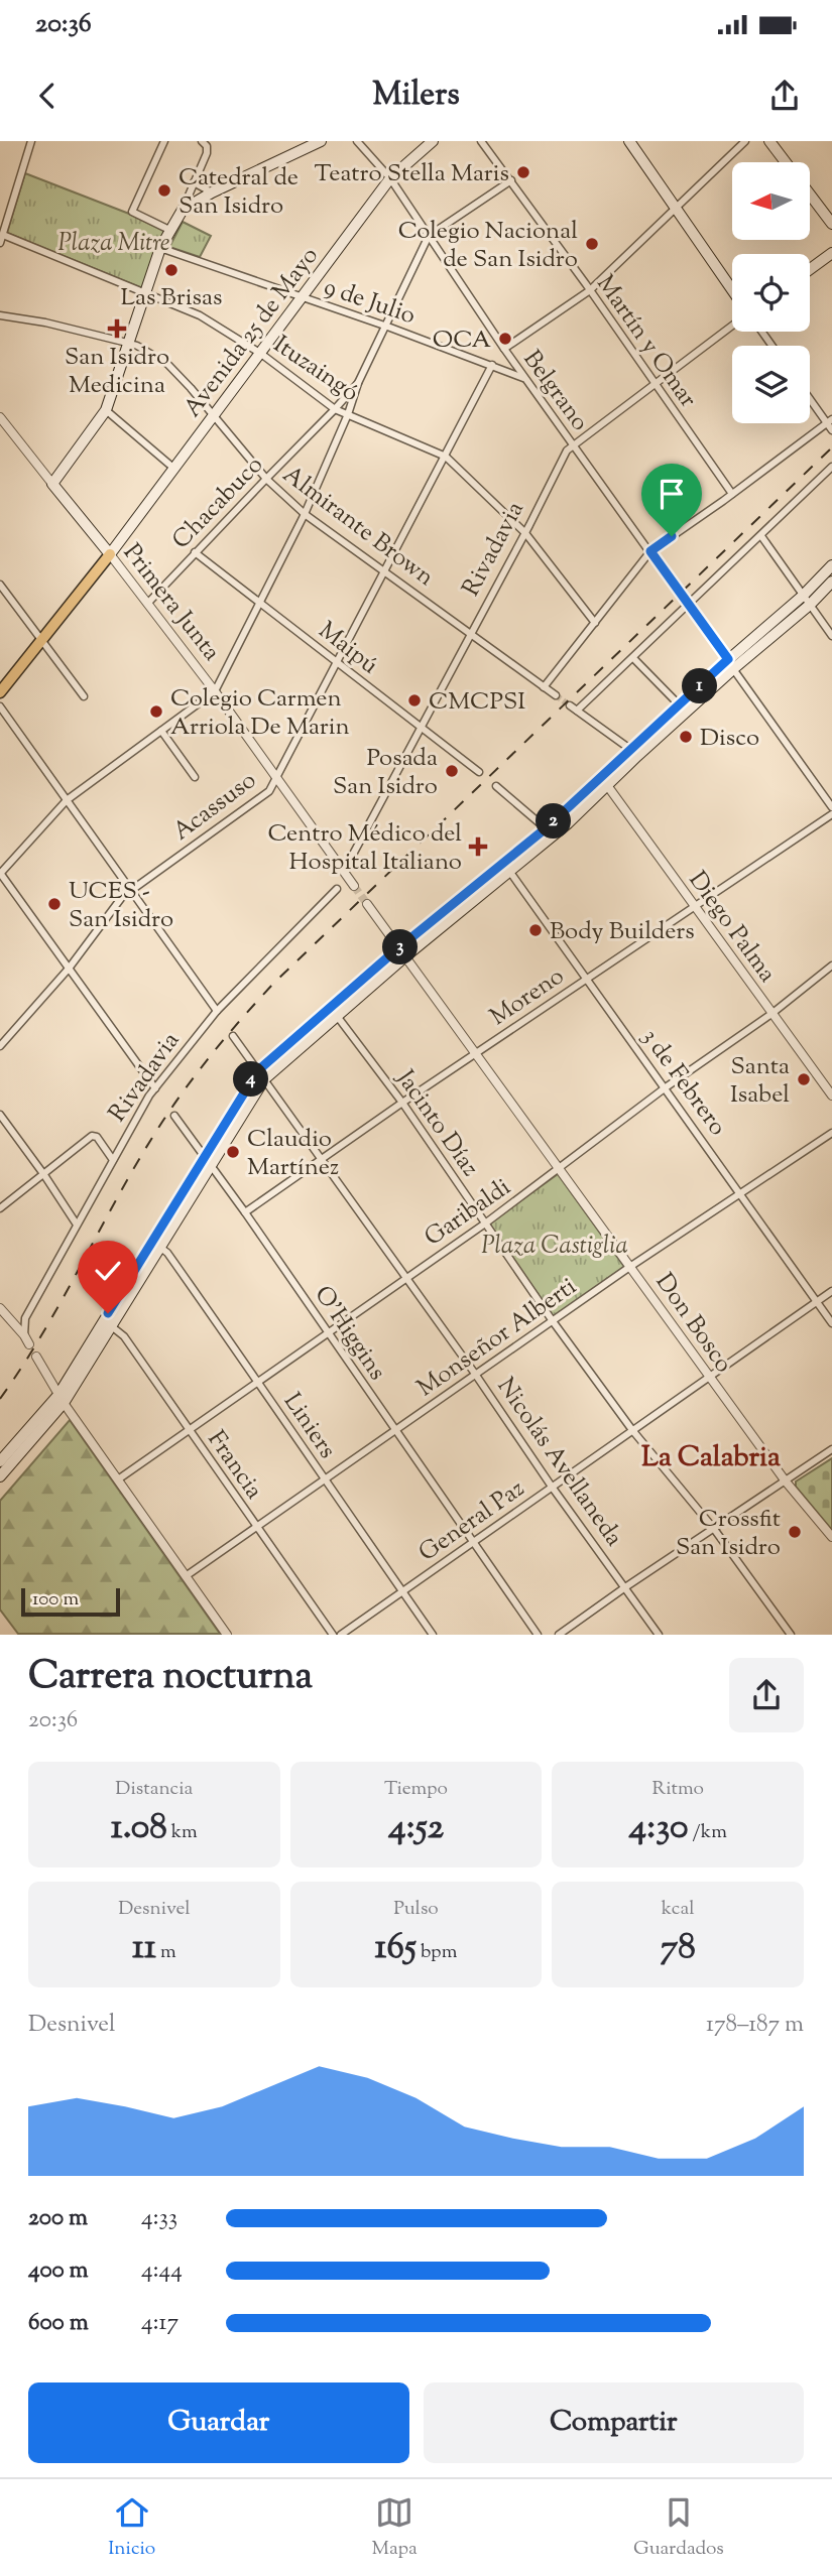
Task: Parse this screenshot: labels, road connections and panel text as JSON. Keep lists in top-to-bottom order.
{
  "streets": {
    "main road": ["Avenida 25 de Mayo", "Primera Junta"],
    "street": [
      "9 de Julio",
      "Martín y Omar",
      "Ituzaingó",
      "Belgrano",
      "Chacabuco",
      "Almirante Brown",
      "Rivadavia",
      "Maipú",
      "Acassuso",
      "Diego Palma",
      "Moreno",
      "3 de Febrero",
      "Jacinto Díaz",
      "Garibaldi",
      "Don Bosco",
      "O'Higgins",
      "Monseñor Alberti",
      "Liniers",
      "Nicolás Avellaneda",
      "Francia",
      "General Paz"
    ]
  },
  "crossings": [
    ["9 de Julio", "Avenida 25 de Mayo"],
    ["9 de Julio", "Belgrano"],
    ["9 de Julio", "Chacabuco"],
    ["9 de Julio", "Acassuso"],
    ["Avenida 25 de Mayo", "Ituzaingó"],
    ["Avenida 25 de Mayo", "Belgrano"],
    ["Avenida 25 de Mayo", "Almirante Brown"],
    ["Avenida 25 de Mayo", "Primera Junta"],
    ["Martín y Omar", "Rivadavia"],
    ["Ituzaingó", "Chacabuco"],
    ["Ituzaingó", "Rivadavia"],
    ["Ituzaingó", "Acassuso"],
    ["Belgrano", "Chacabuco"],
    ["Belgrano", "Rivadavia"],
    ["Chacabuco", "Almirante Brown"],
    ["Chacabuco", "Primera Junta"],
    ["Chacabuco", "Maipú"],
    ["Almirante Brown", "Rivadavia"],
    ["Almirante Brown", "Acassuso"],
    ["Rivadavia", "Maipú"],
    ["Primera Junta", "Acassuso"],
    ["Maipú", "Acassuso"],
    ["Diego Palma", "Moreno"],
    ["Diego Palma", "Garibaldi"],
    ["Moreno", "3 de Febrero"],
    ["Moreno", "Jacinto Díaz"],
    ["Moreno", "Don Bosco"],
    ["Moreno", "O'Higgins"],
    ["Moreno", "Nicolás Avellaneda"],
    ["3 de Febrero", "Garibaldi"],
    ["3 de Febrero", "Monseñor Alberti"],
    ["3 de Febrero", "General Paz"],
    ["Jacinto Díaz", "Garibaldi"],
    ["Jacinto Díaz", "Monseñor Alberti"],
    ["Jacinto Díaz", "General Paz"],
    ["Garibaldi", "Don Bosco"],
    ["Garibaldi", "O'Higgins"],
    ["Garibaldi", "Liniers"],
    ["Garibaldi", "Nicolás Avellaneda"],
    ["Garibaldi", "Francia"],
    ["Don Bosco", "Monseñor Alberti"],
    ["Don Bosco", "General Paz"],
    ["O'Higgins", "Monseñor Alberti"],
    ["O'Higgins", "General Paz"],
    ["Monseñor Alberti", "Liniers"],
    ["Monseñor Alberti", "Nicolás Avellaneda"],
    ["Monseñor Alberti", "Francia"],
    ["Liniers", "General Paz"],
    ["Nicolás Avellaneda", "General Paz"]
  ],
  "districts": ["La Calabria"],
  "parks": ["Plaza Mitre", "Plaza Castiglia"],
  "places": {
    "other": [
      "Teatro Stella Maris",
      "Catedral de San Isidro",
      "Colegio Nacional de San Isidro",
      "Las Brisas",
      "OCA",
      "CMCPSI",
      "Colegio Carmen Arriola De Marin",
      "Disco",
      "Posada San Isidro",
      "UCES - San Isidro",
      "Body Builders",
      "Santa Isabel",
      "Claudio Martínez",
      "Crossfit San Isidro"
    ],
    "health": ["San Isidro Medicina", "Centro Médico del Hospital Italiano"]
  },
  "scale_bar": "100 m",
  "north": "left",
  "page": {
    "status": "20:36",
    "header": "Milers",
    "pins": [
      "1",
      "2",
      "3",
      "4"
    ],
    "scale": "100 m",
    "heading": ["Carrera nocturna", "20:36"],
    "stats": [
      ["Distancia", "1.08 km"],
      ["Tiempo", "4:52"],
      ["Ritmo", "4:30 /km"],
      ["Desnivel", "11 m"],
      ["Pulso", "165 bpm"],
      ["kcal", "78"]
    ],
    "chart": ["Desnivel", "178–187 m"],
    "list": [
      {
        "name": "200 m",
        "note": "4:33"
      },
      {
        "name": "400 m",
        "note": "4:44"
      },
      {
        "name": "600 m",
        "note": "4:17"
      }
    ],
    "buttons": ["Guardar", "Compartir"],
    "tabs": ["Inicio", "Mapa", "Guardados"]
  }
}
